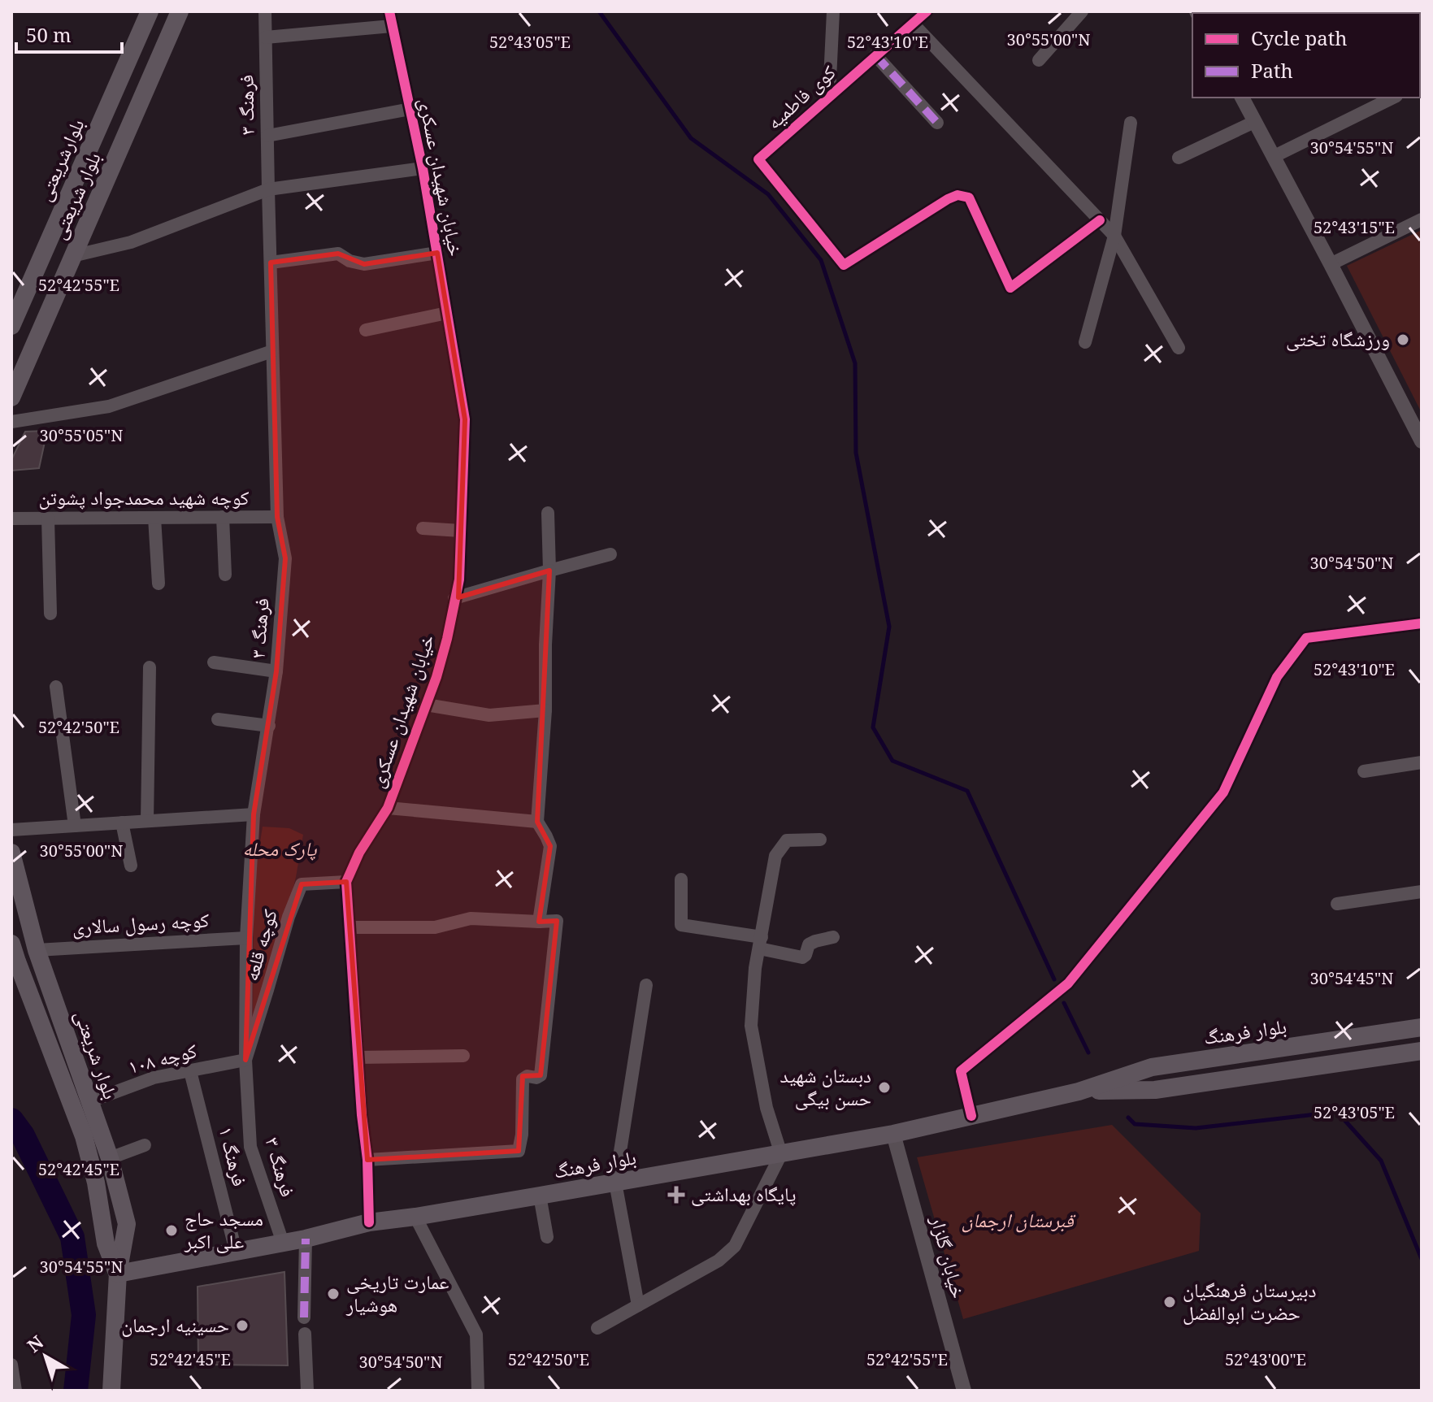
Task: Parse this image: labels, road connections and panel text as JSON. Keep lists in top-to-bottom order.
{
  "streets": {
    "main road": ["بلوارشریعتی", "بلوار شریعتی", "بلوار فرهنگ"],
    "street": [
      "کوی فاطمیه",
      "فرهنگ ۳",
      "خیابان شهیدان عسکری",
      "کوچه شهید محمدجواد پشوتن",
      "کوچه رسول سالاری",
      "کوچه قلعه",
      "کوچه ۱۰۸",
      "فرهنگ ۱",
      "خیابان گلزار"
    ]
  },
  "crossings": [
    ["فرهنگ ۳", "کوچه شهید محمدجواد پشوتن"],
    ["فرهنگ ۳", "کوچه رسول سالاری"],
    ["فرهنگ ۳", "کوچه قلعه"],
    ["فرهنگ ۳", "بلوار فرهنگ"],
    ["فرهنگ ۳", "کوچه ۱۰۸"],
    ["خیابان شهیدان عسکری", "کوچه قلعه"],
    ["خیابان شهیدان عسکری", "بلوار فرهنگ"],
    ["بلوار شریعتی", "کوچه رسول سالاری"],
    ["بلوار شریعتی", "بلوار فرهنگ"],
    ["بلوار شریعتی", "کوچه ۱۰۸"],
    ["کوچه قلعه", "کوچه ۱۰۸"],
    ["بلوار فرهنگ", "فرهنگ ۱"],
    ["بلوار فرهنگ", "خیابان گلزار"],
    ["کوچه ۱۰۸", "فرهنگ ۱"]
  ],
  "parks": ["پارک محله", "قبرستان ارجمان"],
  "places": {
    "other": [
      "ورزشگاه تختی",
      "دبستان شهید حسن بیگی",
      "مسجد حاج علی اکبر",
      "عمارت تاریخی هوشیار",
      "دبیرستان فرهنگیان حضرت ابوالفضل",
      "حسینیه ارجمان"
    ],
    "health": ["پایگاه بهداشتی"]
  },
  "legend": ["Cycle path", "Path"],
  "scale_bar": "50 m",
  "north": "top left",
  "coordinates": [
    "30°55'00\"N",
    "52°43'05\"E",
    "52°43'10\"E",
    "30°54'55\"N",
    "52°43'15\"E",
    "52°42'55\"E",
    "30°55'05\"N",
    "30°54'50\"N",
    "52°42'50\"E",
    "30°54'45\"N",
    "52°42'45\"E",
    "52°43'00\"E"
  ]
}
